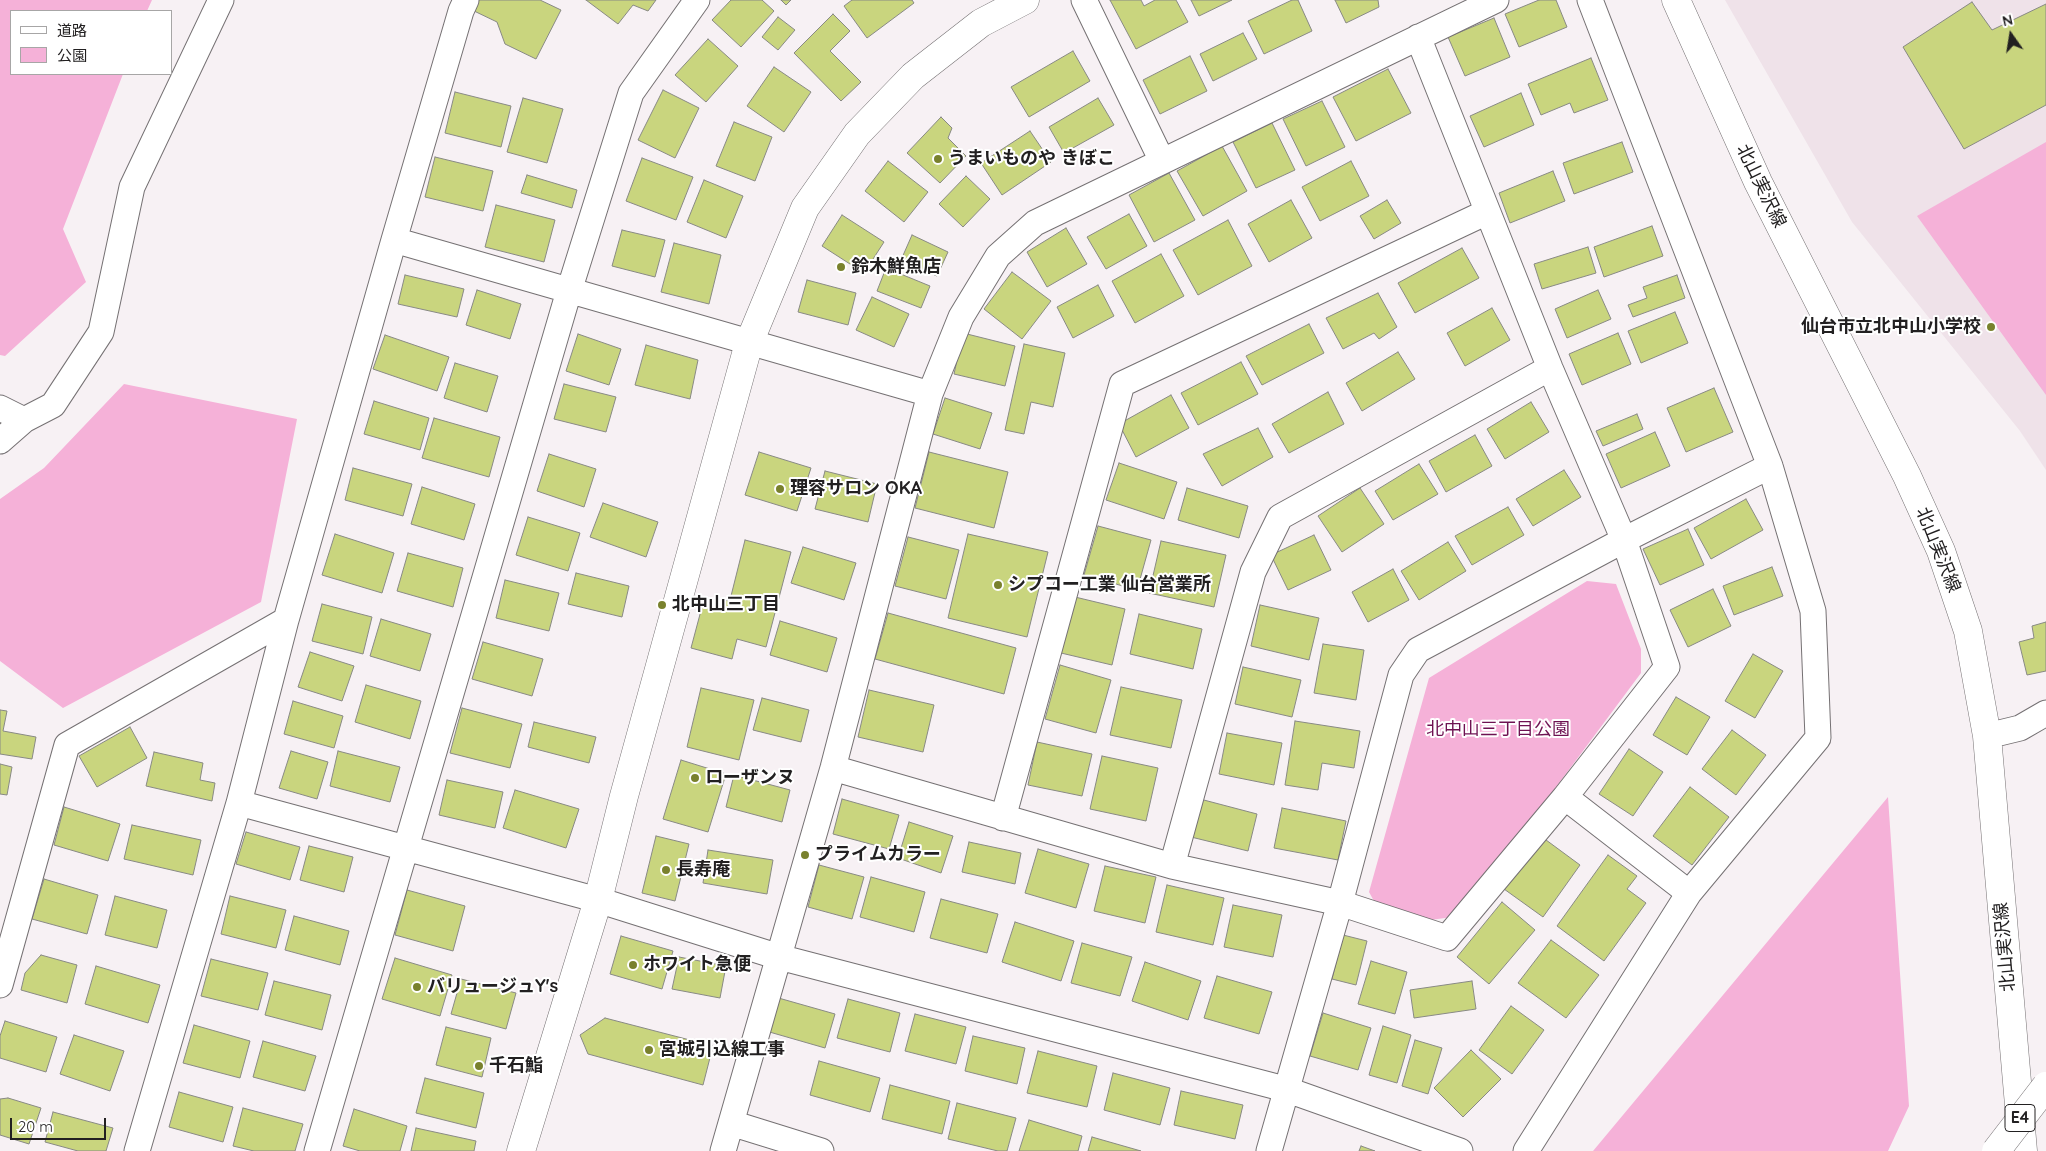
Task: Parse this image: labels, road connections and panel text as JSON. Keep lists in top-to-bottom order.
{
  "streets": {
    "main road": ["北山実沢線", "E4"]
  },
  "parks": ["北中山三丁目公園"],
  "places": [
    "うまいものや きぼこ",
    "鈴木鮮魚店",
    "仙台市立北中山小学校",
    "理容サロン OKA",
    "シプコー工業 仙台営業所",
    "北中山三丁目",
    "ローザンヌ",
    "プライムカラー",
    "長寿庵",
    "ホワイト急便",
    "バリュージュY's",
    "宮城引込線工事",
    "千石鮨"
  ],
  "legend": ["道路", "公園"],
  "scale_bar": "20 m",
  "north": "top"
}
